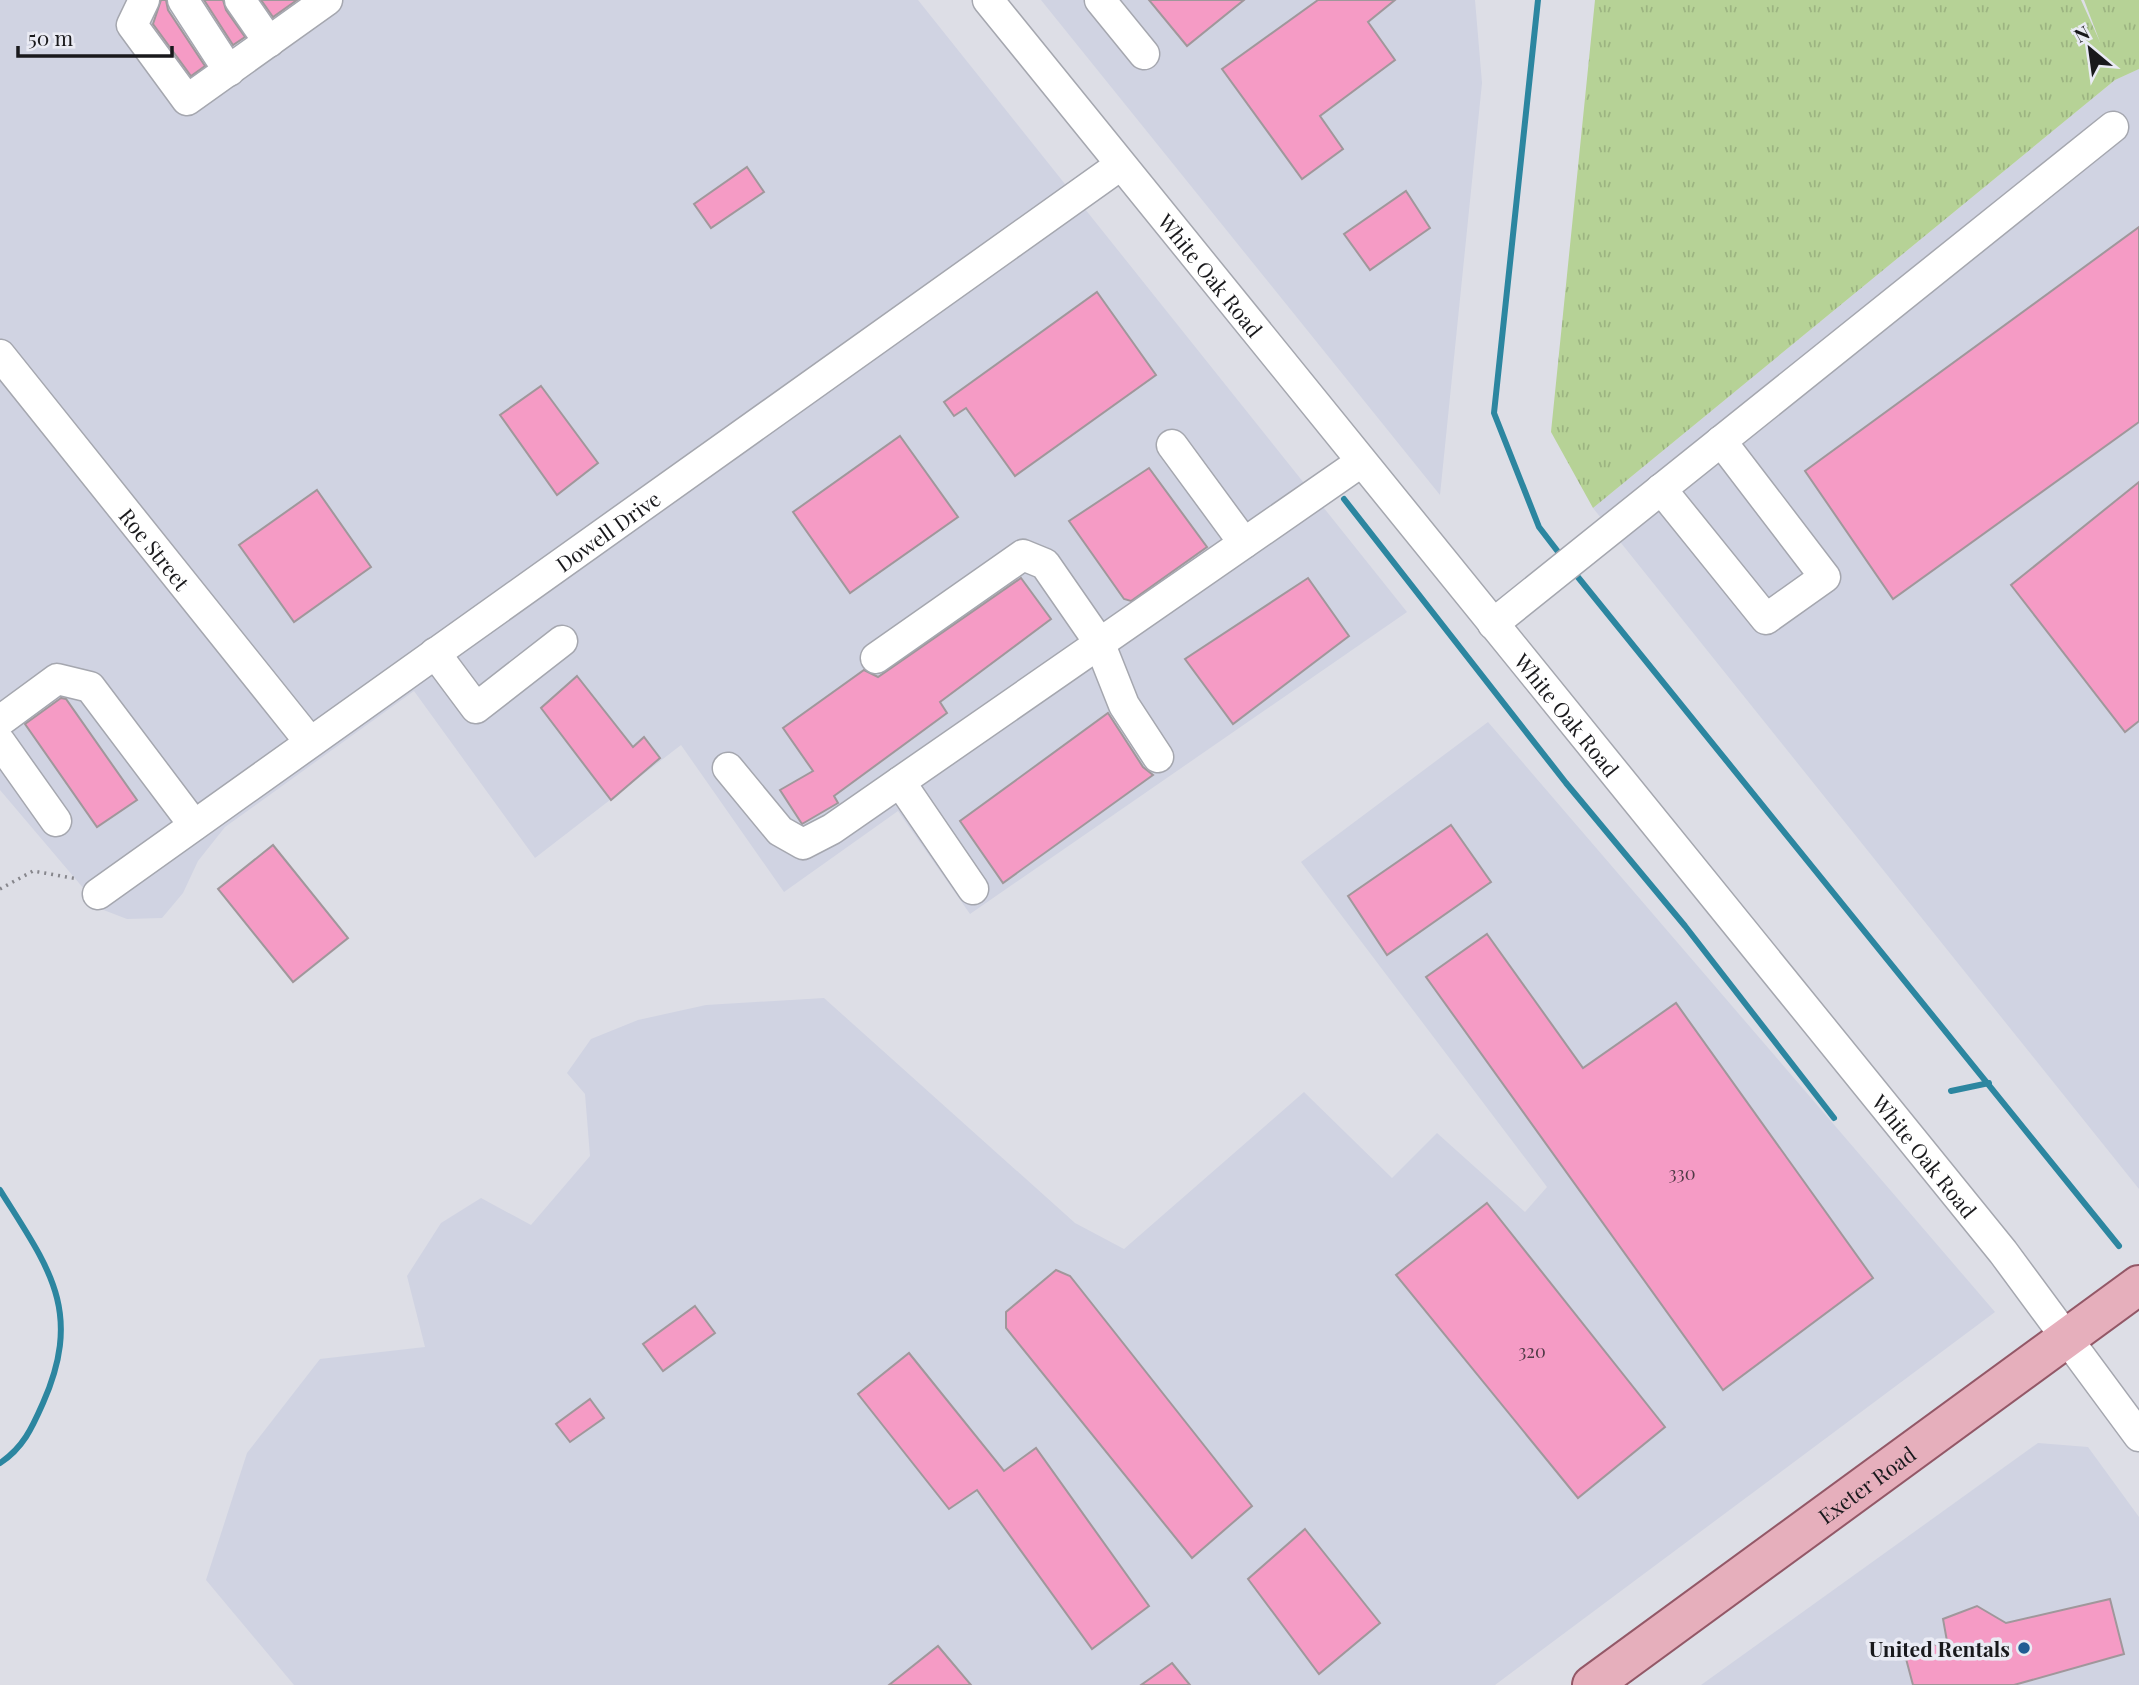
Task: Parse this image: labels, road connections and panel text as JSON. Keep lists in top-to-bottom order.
{
  "streets": {
    "main road": ["Exeter Road"],
    "street": ["White Oak Road", "Dowell Drive", "Roe Street"]
  },
  "crossings": [
    ["White Oak Road", "Dowell Drive"],
    ["White Oak Road", "Exeter Road"],
    ["Dowell Drive", "Roe Street"]
  ],
  "places": ["United Rentals"],
  "house_numbers": ["330", "320"],
  "scale_bar": "50 m",
  "north": "top left"
}
